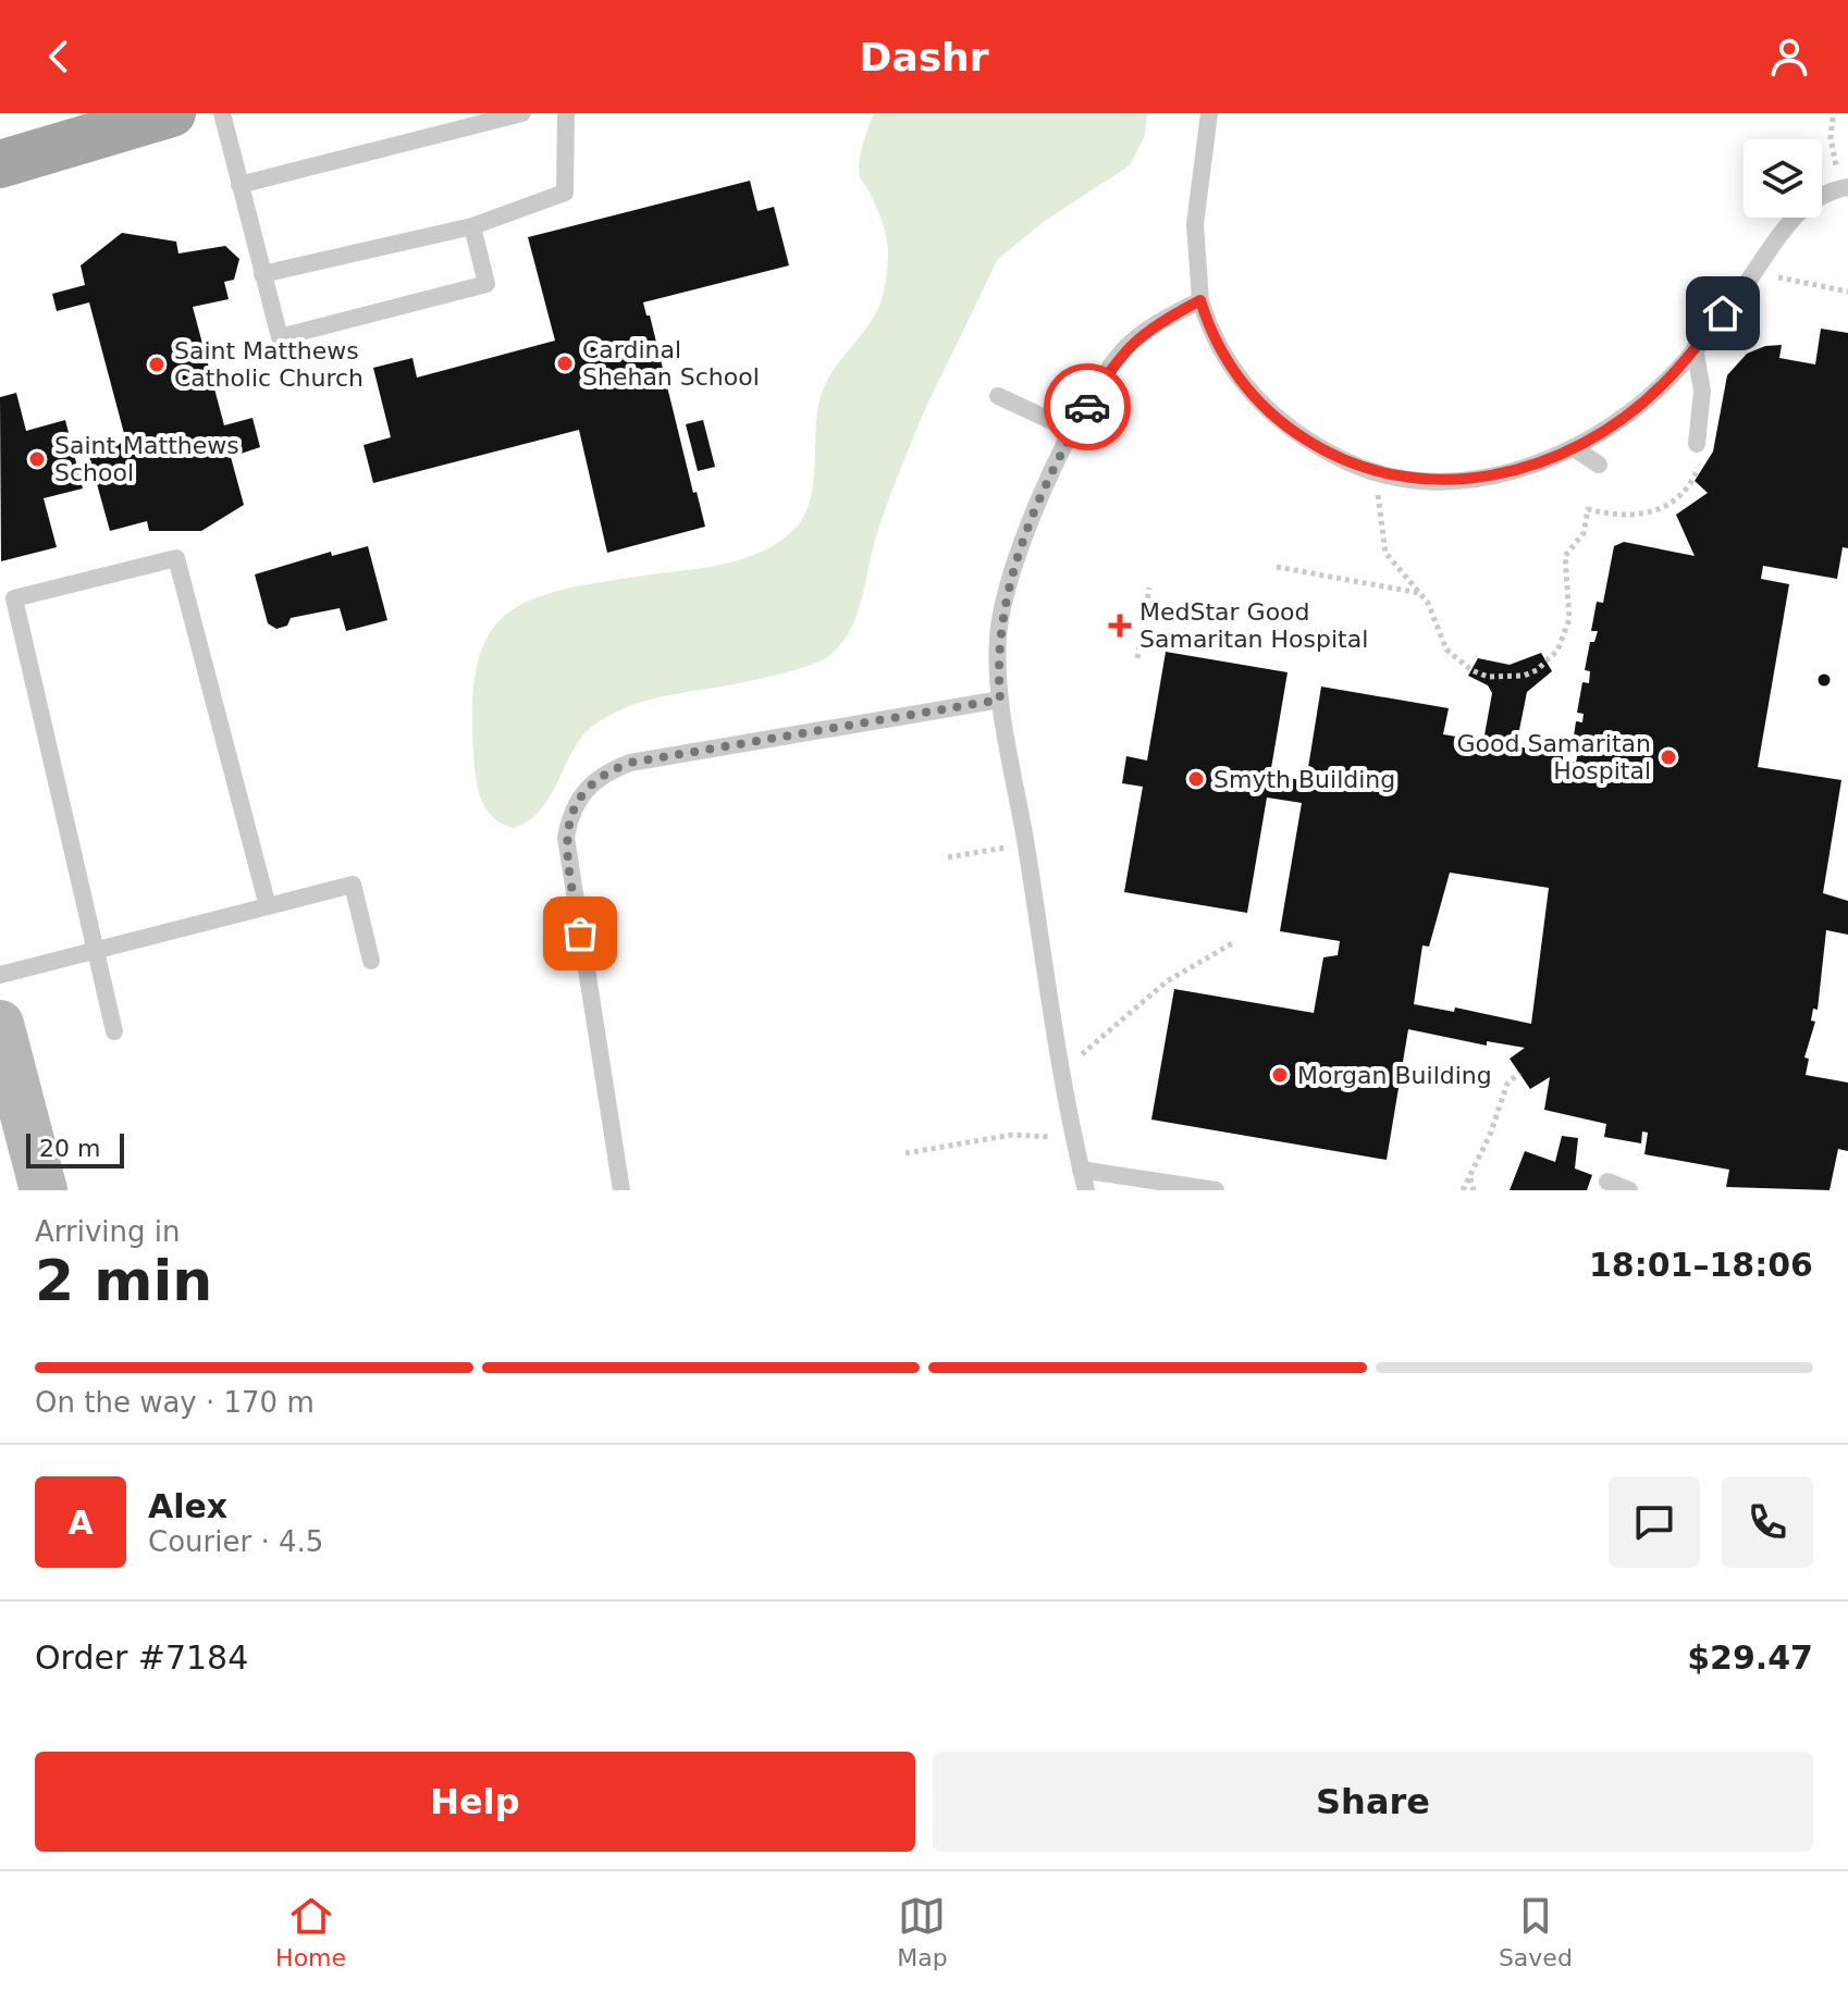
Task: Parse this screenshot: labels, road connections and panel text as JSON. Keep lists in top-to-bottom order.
{
  "places": {
    "other": [
      "Cardinal Shehan School",
      "Saint Matthews Catholic Church",
      "Saint Matthews School",
      "Good Samaritan Hospital",
      "Smyth Building",
      "Morgan Building"
    ],
    "health": ["MedStar Good Samaritan Hospital"]
  },
  "scale_bar": "20 m",
  "page": {
    "header": "Dashr",
    "scale": "20 m",
    "heading": ["2 min", "Arriving in", "18:01–18:06"],
    "panel": [
      "Alex",
      "Courier · 4.5",
      "Order #7184",
      "$29.47"
    ],
    "bar": "On the way · 170 m",
    "round": "A",
    "buttons": ["Help", "Share"],
    "tabs": ["Home", "Map", "Saved"]
  }
}
